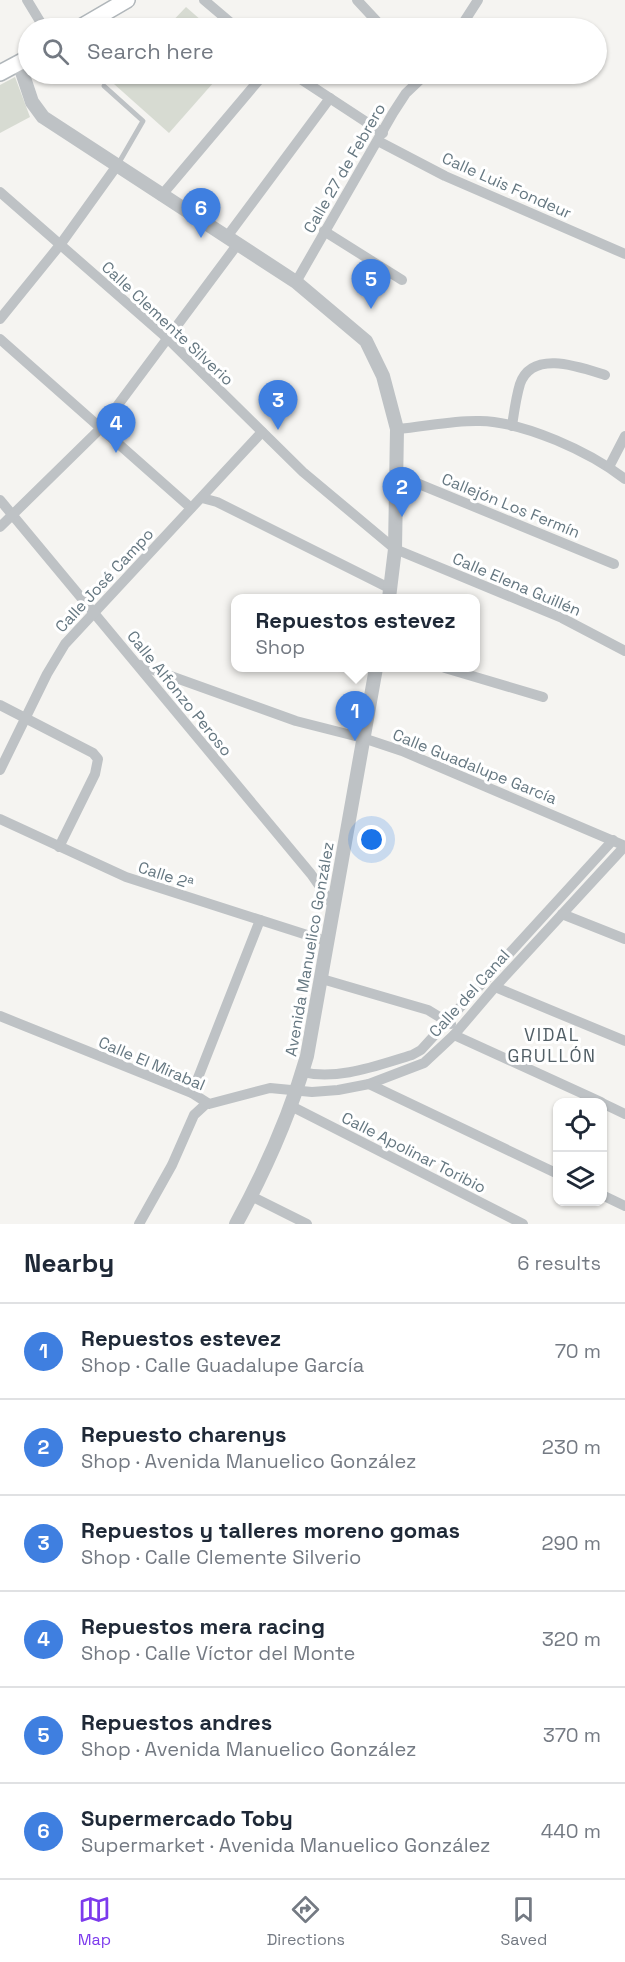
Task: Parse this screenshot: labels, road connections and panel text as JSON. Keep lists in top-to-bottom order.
{
  "streets": {
    "street": [
      "Calle 27 de Febrero",
      "Calle Luis Fondeur",
      "Calle Clemente Silverio",
      "Callejón Los Fermín",
      "Calle José Campo",
      "Calle Elena Guillén",
      "Calle Alfonzo Peroso",
      "Calle Guadalupe García",
      "Calle 2ª",
      "Avenida Manuelico González",
      "Calle del Canal",
      "Calle El Mirabal",
      "Calle Apolinar Toribio"
    ]
  },
  "crossings": [
    ["Calle 27 de Febrero", "Calle Luis Fondeur"],
    ["Calle Clemente Silverio", "Calle José Campo"],
    ["Calle Clemente Silverio", "Calle Elena Guillén"],
    ["Calle José Campo", "Calle Alfonzo Peroso"],
    ["Calle Alfonzo Peroso", "Calle Guadalupe García"],
    ["Calle Alfonzo Peroso", "Avenida Manuelico González"],
    ["Calle Guadalupe García", "Avenida Manuelico González"],
    ["Calle Guadalupe García", "Calle del Canal"],
    ["Calle 2ª", "Avenida Manuelico González"],
    ["Avenida Manuelico González", "Calle del Canal"],
    ["Avenida Manuelico González", "Calle El Mirabal"],
    ["Avenida Manuelico González", "Calle Apolinar Toribio"],
    ["Calle del Canal", "Calle El Mirabal"]
  ],
  "districts": ["VIDAL GRULLÓN"],
  "page": {
    "search": "Search here",
    "pins": [
      "6",
      "5",
      "3",
      "4",
      "2",
      "1"
    ],
    "popup": ["Repuestos estevez", "Shop"],
    "heading": ["Nearby", "6 results"],
    "list": [
      {
        "mark": "1",
        "name": "Repuestos estevez",
        "note": "Shop · Calle Guadalupe García",
        "value": "70 m"
      },
      {
        "mark": "2",
        "name": "Repuesto charenys",
        "note": "Shop · Avenida Manuelico González",
        "value": "230 m"
      },
      {
        "mark": "3",
        "name": "Repuestos y talleres moreno gomas",
        "note": "Shop · Calle Clemente Silverio",
        "value": "290 m"
      },
      {
        "mark": "4",
        "name": "Repuestos mera racing",
        "note": "Shop · Calle Víctor del Monte",
        "value": "320 m"
      },
      {
        "mark": "5",
        "name": "Repuestos andres",
        "note": "Shop · Avenida Manuelico González",
        "value": "370 m"
      },
      {
        "mark": "6",
        "name": "Supermercado Toby",
        "note": "Supermarket · Avenida Manuelico González",
        "value": "440 m"
      }
    ],
    "nav": ["Map", "Directions", "Saved"]
  }
}
